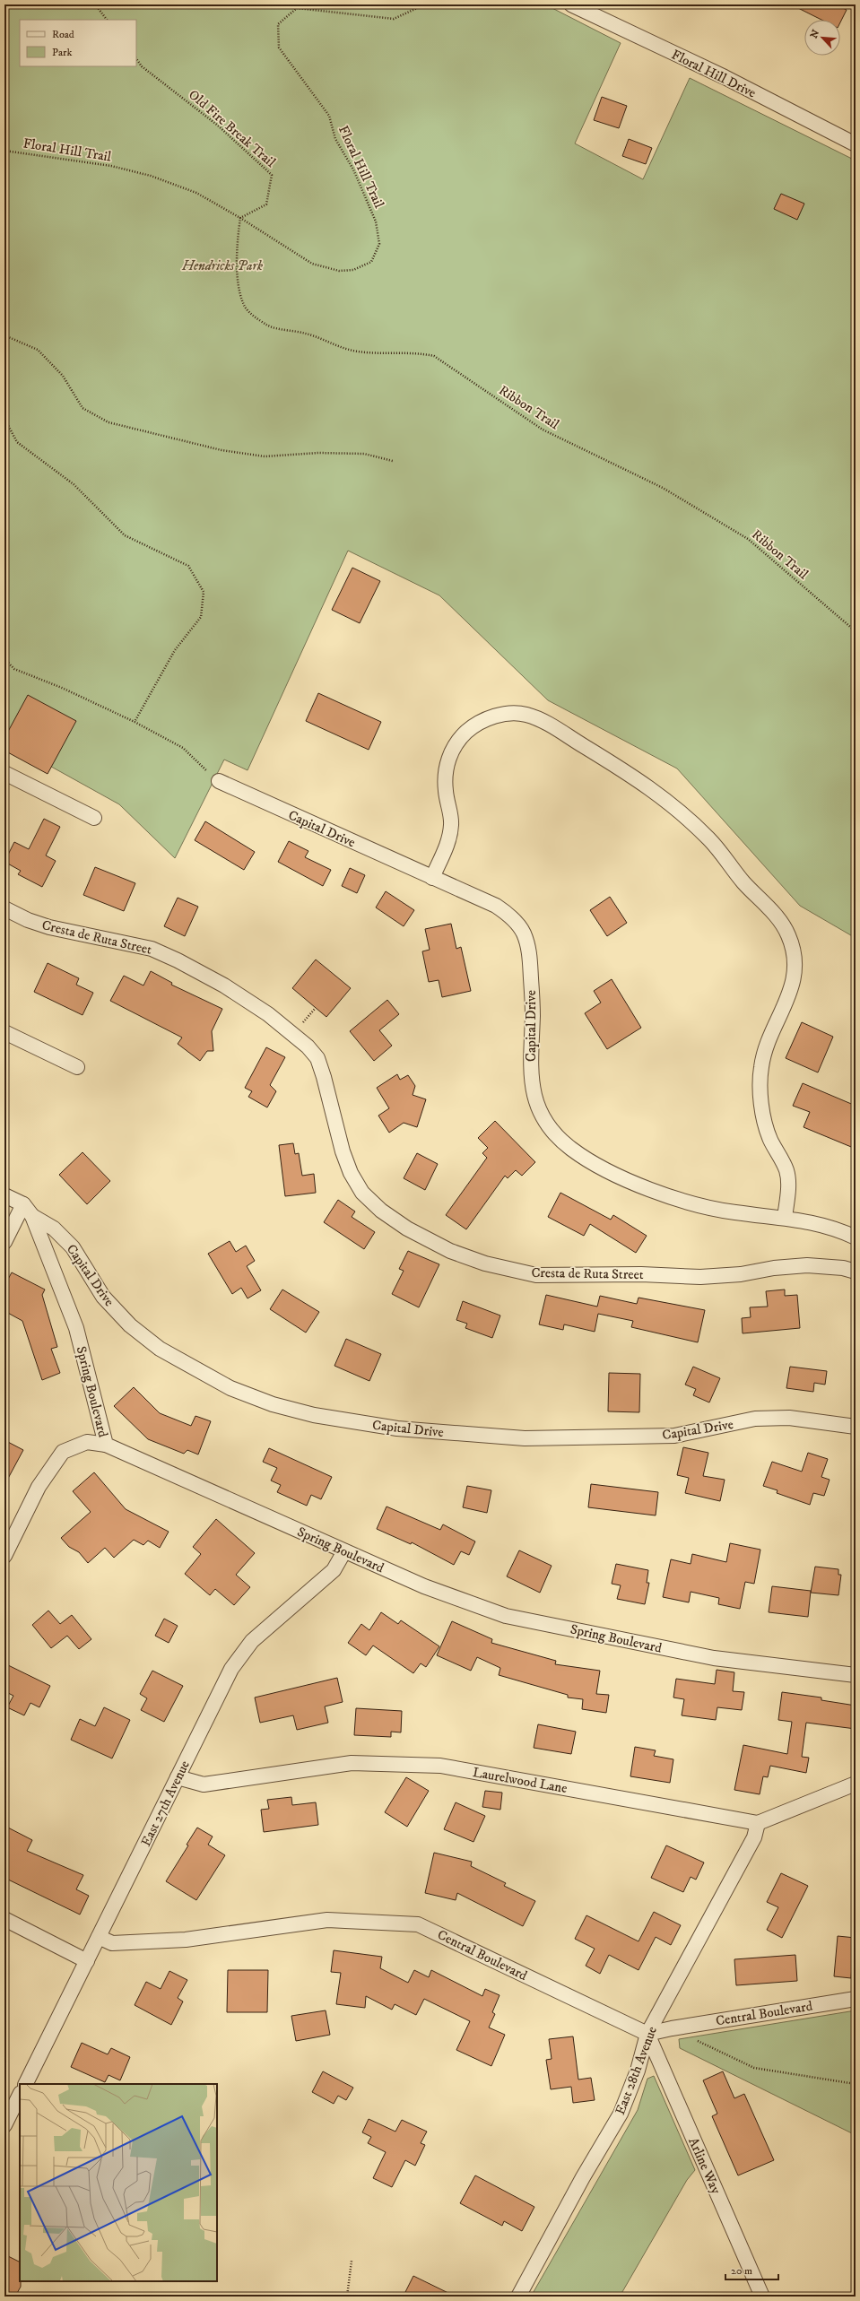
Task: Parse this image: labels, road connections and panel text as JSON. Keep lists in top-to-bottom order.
{
  "streets": {
    "street": [
      "Floral Hill Drive",
      "Capital Drive",
      "Cresta de Ruta Street",
      "Spring Boulevard",
      "Laurelwood Lane",
      "East 27th Avenue",
      "Central Boulevard",
      "East 28th Avenue",
      "Arline Way"
    ],
    "path": ["Old Fire Break Trail", "Floral Hill Trail", "Ribbon Trail"]
  },
  "crossings": [
    ["Old Fire Break Trail", "Floral Hill Trail"],
    ["Old Fire Break Trail", "Ribbon Trail"],
    ["Floral Hill Trail", "Ribbon Trail"],
    ["Capital Drive", "Spring Boulevard"],
    ["Spring Boulevard", "East 27th Avenue"],
    ["Laurelwood Lane", "East 27th Avenue"],
    ["Laurelwood Lane", "East 28th Avenue"],
    ["East 27th Avenue", "Central Boulevard"],
    ["Central Boulevard", "East 28th Avenue"],
    ["Central Boulevard", "Arline Way"],
    ["East 28th Avenue", "Arline Way"]
  ],
  "parks": ["Hendricks Park"],
  "legend": ["Road", "Park"],
  "scale_bar": "20 m",
  "north": "top left"
}
